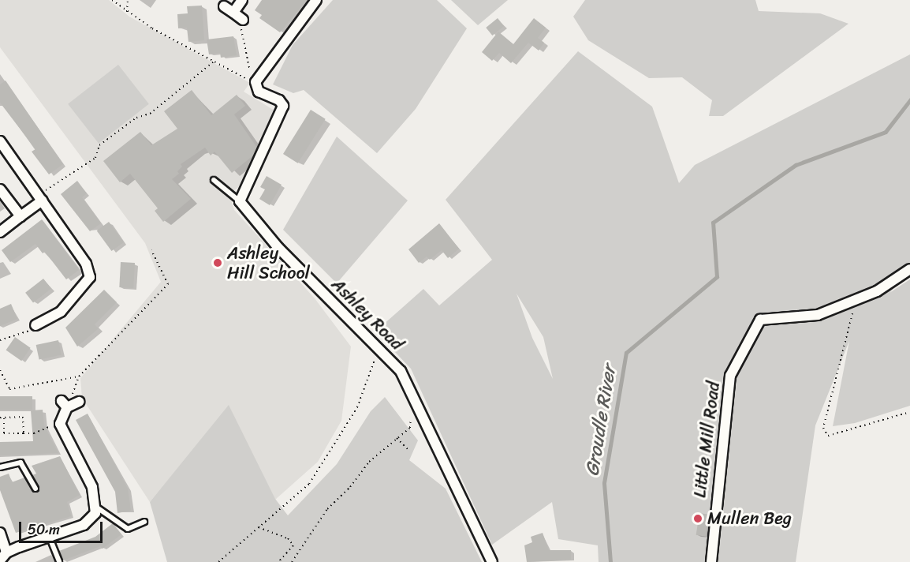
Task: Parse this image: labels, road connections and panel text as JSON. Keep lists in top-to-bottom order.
{
  "streets": {
    "street": ["Ashley Road", "Little Mill Road"]
  },
  "water": ["Groudle River"],
  "places": ["Ashley Hill School", "Mullen Beg"],
  "scale_bar": "50 m"
}
